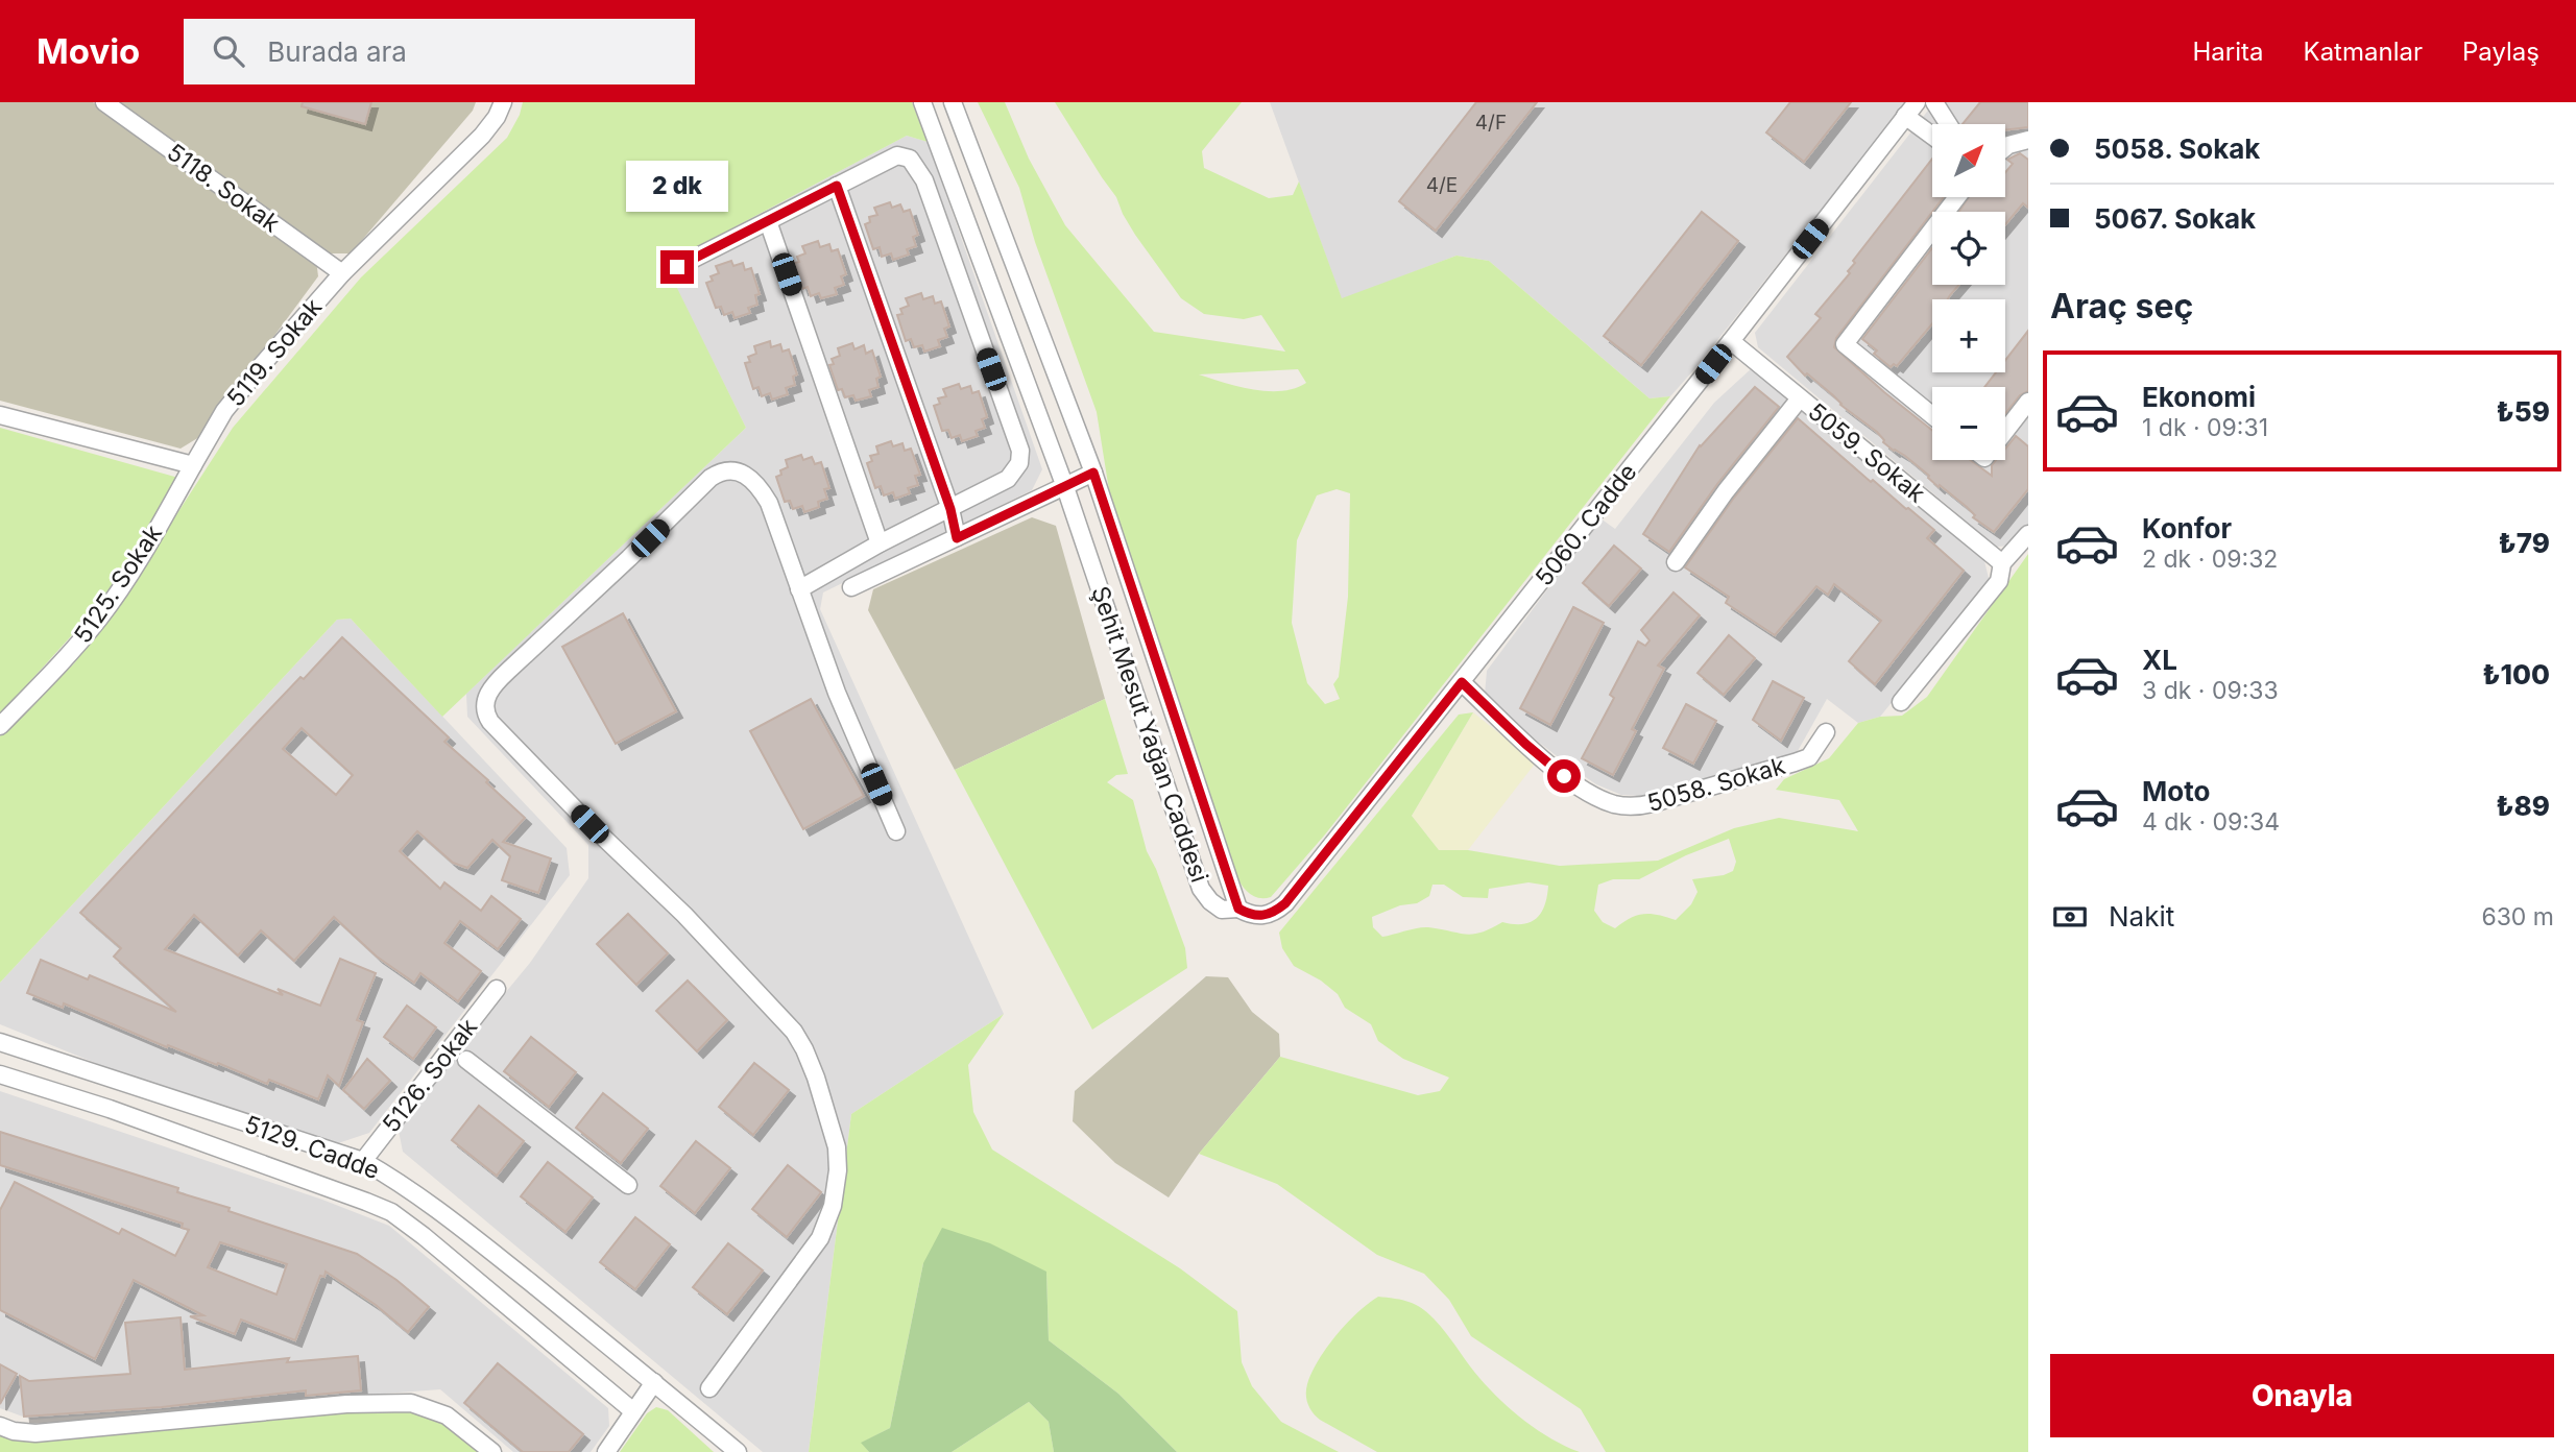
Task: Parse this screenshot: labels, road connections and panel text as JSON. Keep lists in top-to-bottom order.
{
  "streets": {
    "street": [
      "5118. Sokak",
      "5119. Sokak",
      "5059. Sokak",
      "5060. Cadde",
      "5125. Sokak",
      "Şehit Mesut Yağan Caddesi",
      "5058. Sokak",
      "5126. Sokak",
      "5129. Cadde"
    ]
  },
  "crossings": [
    ["5118. Sokak", "5119. Sokak"],
    ["5119. Sokak", "5125. Sokak"],
    ["5059. Sokak", "5060. Cadde"],
    ["5060. Cadde", "Şehit Mesut Yağan Caddesi"],
    ["5060. Cadde", "5058. Sokak"],
    ["5126. Sokak", "5129. Cadde"]
  ],
  "house_numbers": ["4/F", "4/E"],
  "north": "top right",
  "page": {
    "header": "Movio",
    "search": "Burada ara",
    "nav": ["Harita", "Katmanlar", "Paylaş"],
    "banner": ["5058. Sokak", "5067. Sokak"],
    "map_buttons": ["+", "−"],
    "bubble": "2 dk",
    "heading": "Araç seç",
    "list": [
      {
        "name": "Ekonomi",
        "note": "1 dk · 09:31",
        "value": "₺59"
      },
      {
        "name": "Konfor",
        "note": "2 dk · 09:32",
        "value": "₺79"
      },
      {
        "name": "XL",
        "note": "3 dk · 09:33",
        "value": "₺100"
      },
      {
        "name": "Moto",
        "note": "4 dk · 09:34",
        "value": "₺89"
      }
    ],
    "pay": ["Nakit", "630 m"],
    "buttons": "Onayla"
  }
}
